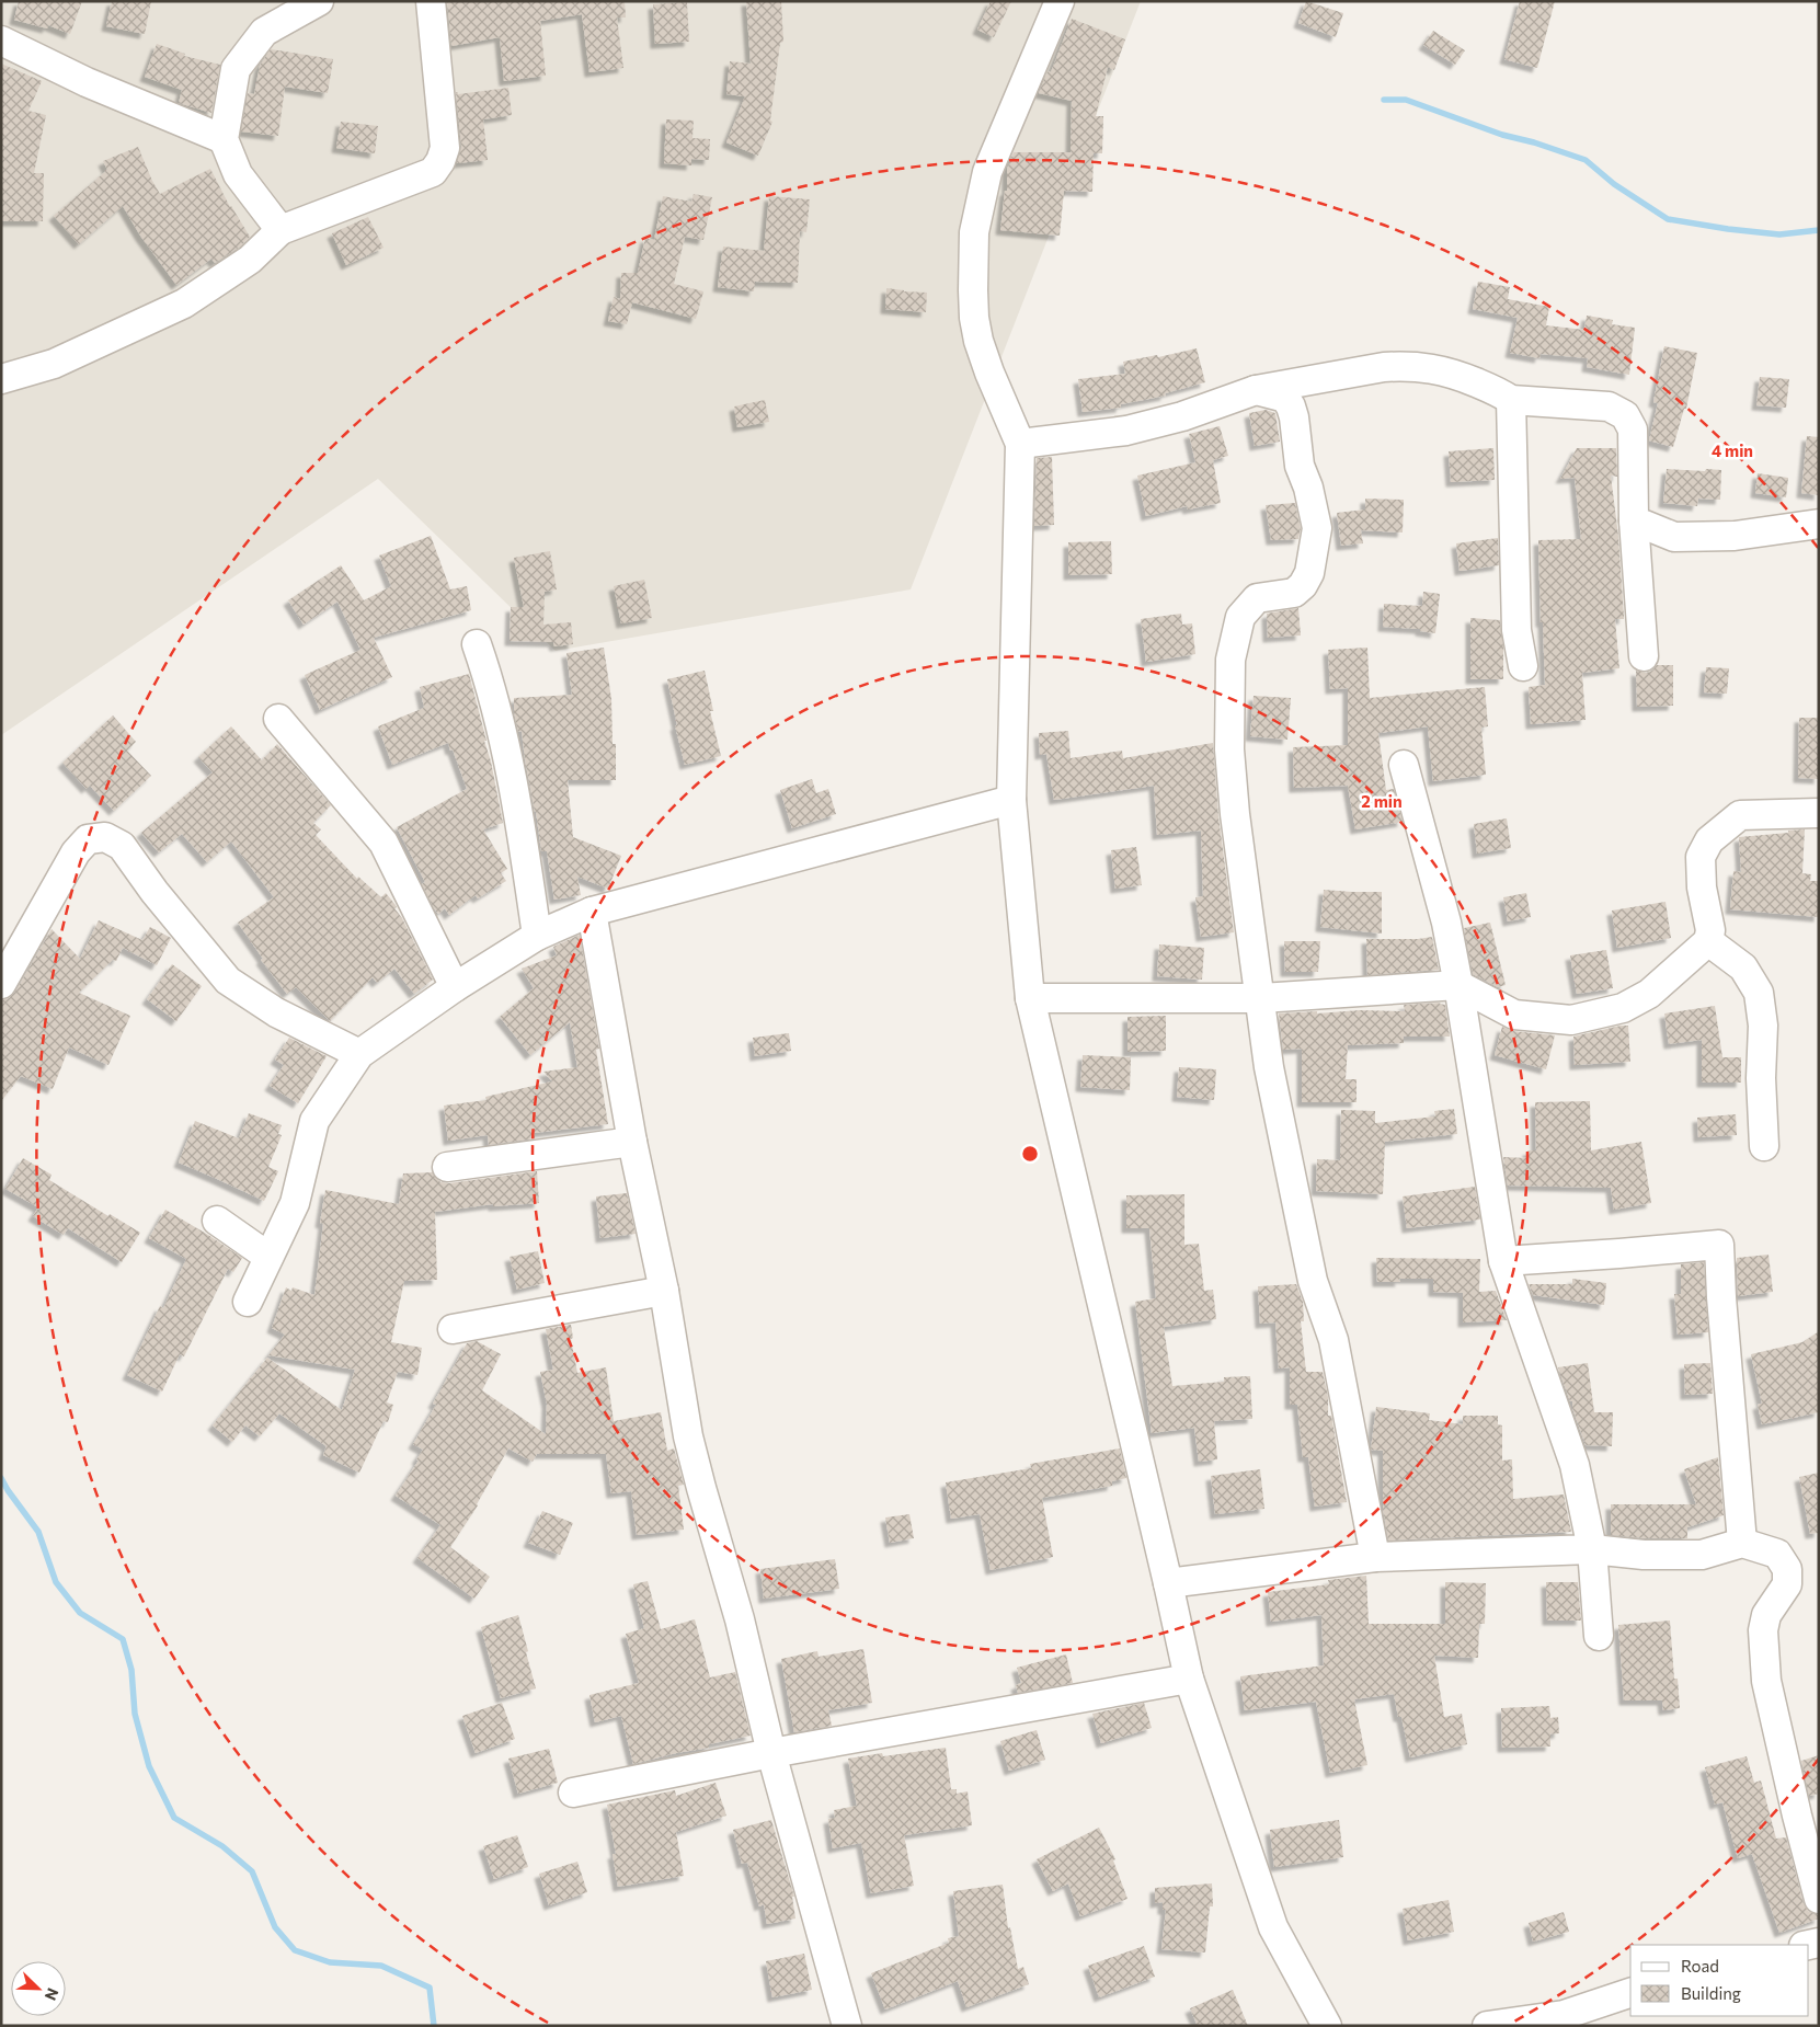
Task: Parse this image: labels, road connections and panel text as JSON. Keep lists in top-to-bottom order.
{
  "legend": ["Road", "Building"],
  "north": "bottom right",
  "rings": ["4 min", "2 min"]
}
